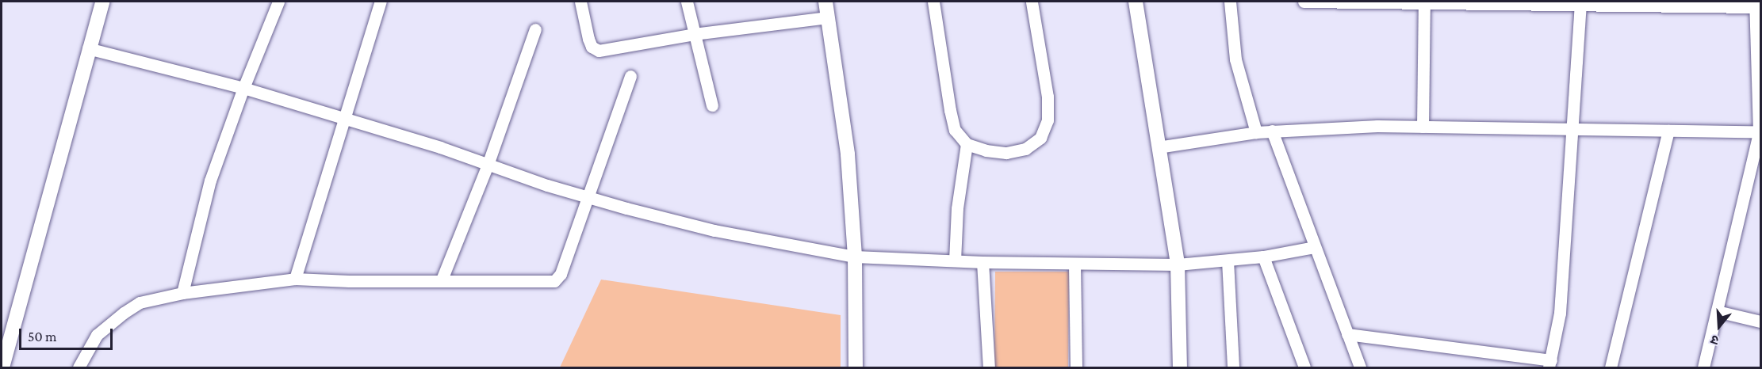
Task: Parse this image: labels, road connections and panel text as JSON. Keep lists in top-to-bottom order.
{
  "scale_bar": "50 m",
  "north": "bottom"
}
